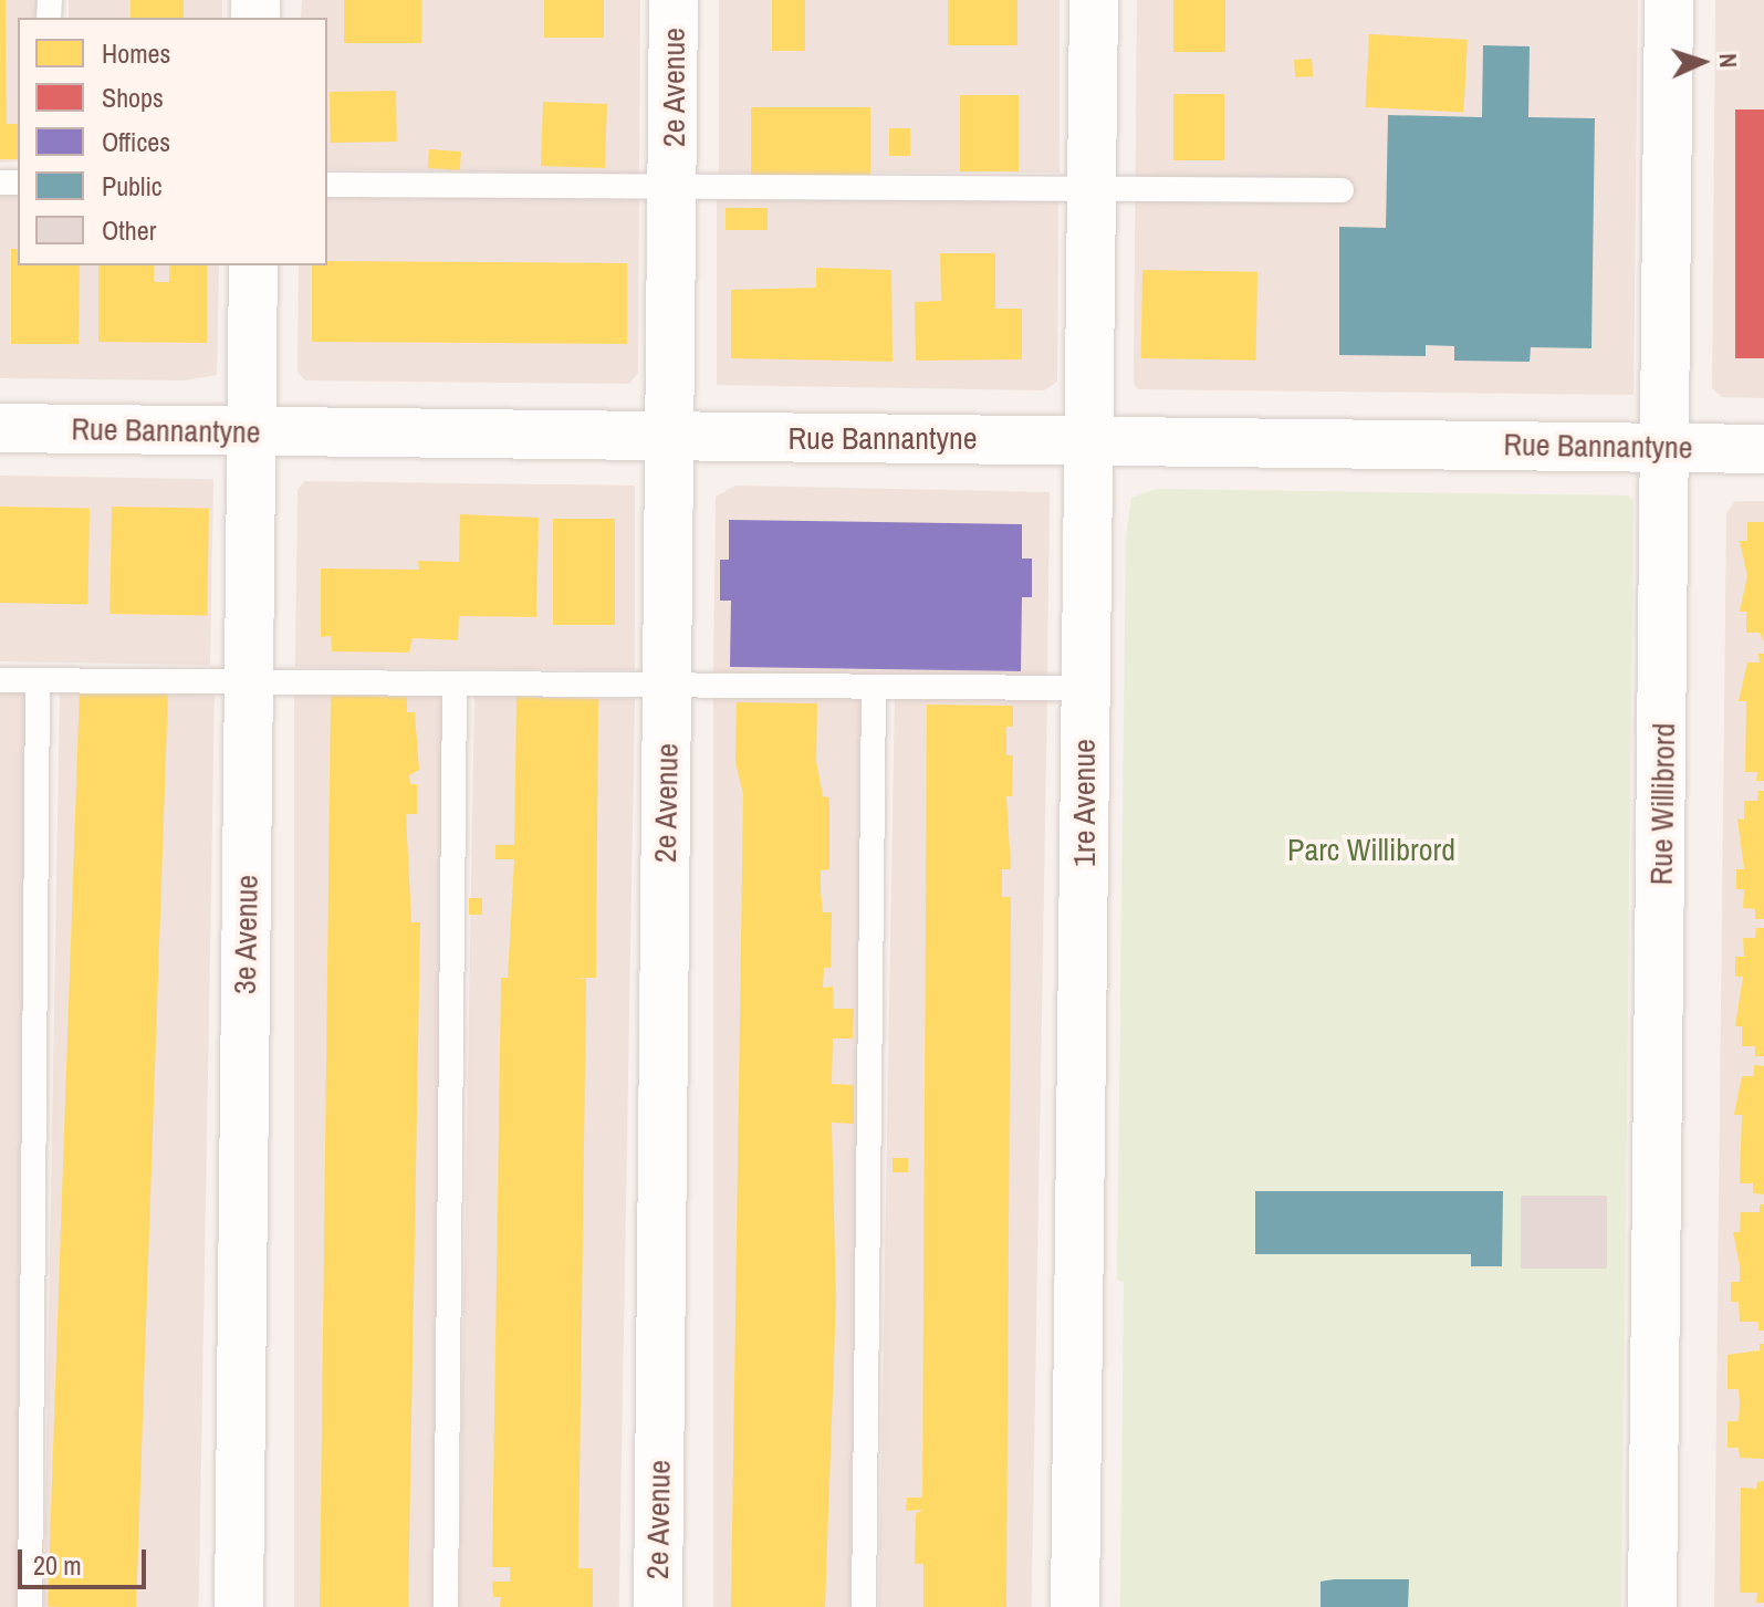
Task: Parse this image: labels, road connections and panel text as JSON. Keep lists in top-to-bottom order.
{
  "streets": {
    "street": [
      "2e Avenue",
      "Rue Bannantyne",
      "1re Avenue",
      "Rue Willibrord",
      "3e Avenue"
    ]
  },
  "crossings": [
    ["2e Avenue", "Rue Bannantyne"],
    ["Rue Bannantyne", "1re Avenue"],
    ["Rue Bannantyne", "Rue Willibrord"],
    ["Rue Bannantyne", "3e Avenue"]
  ],
  "parks": ["Parc Willibrord"],
  "legend": [
    "Homes",
    "Shops",
    "Offices",
    "Public",
    "Other"
  ],
  "scale_bar": "20 m",
  "north": "right"
}
